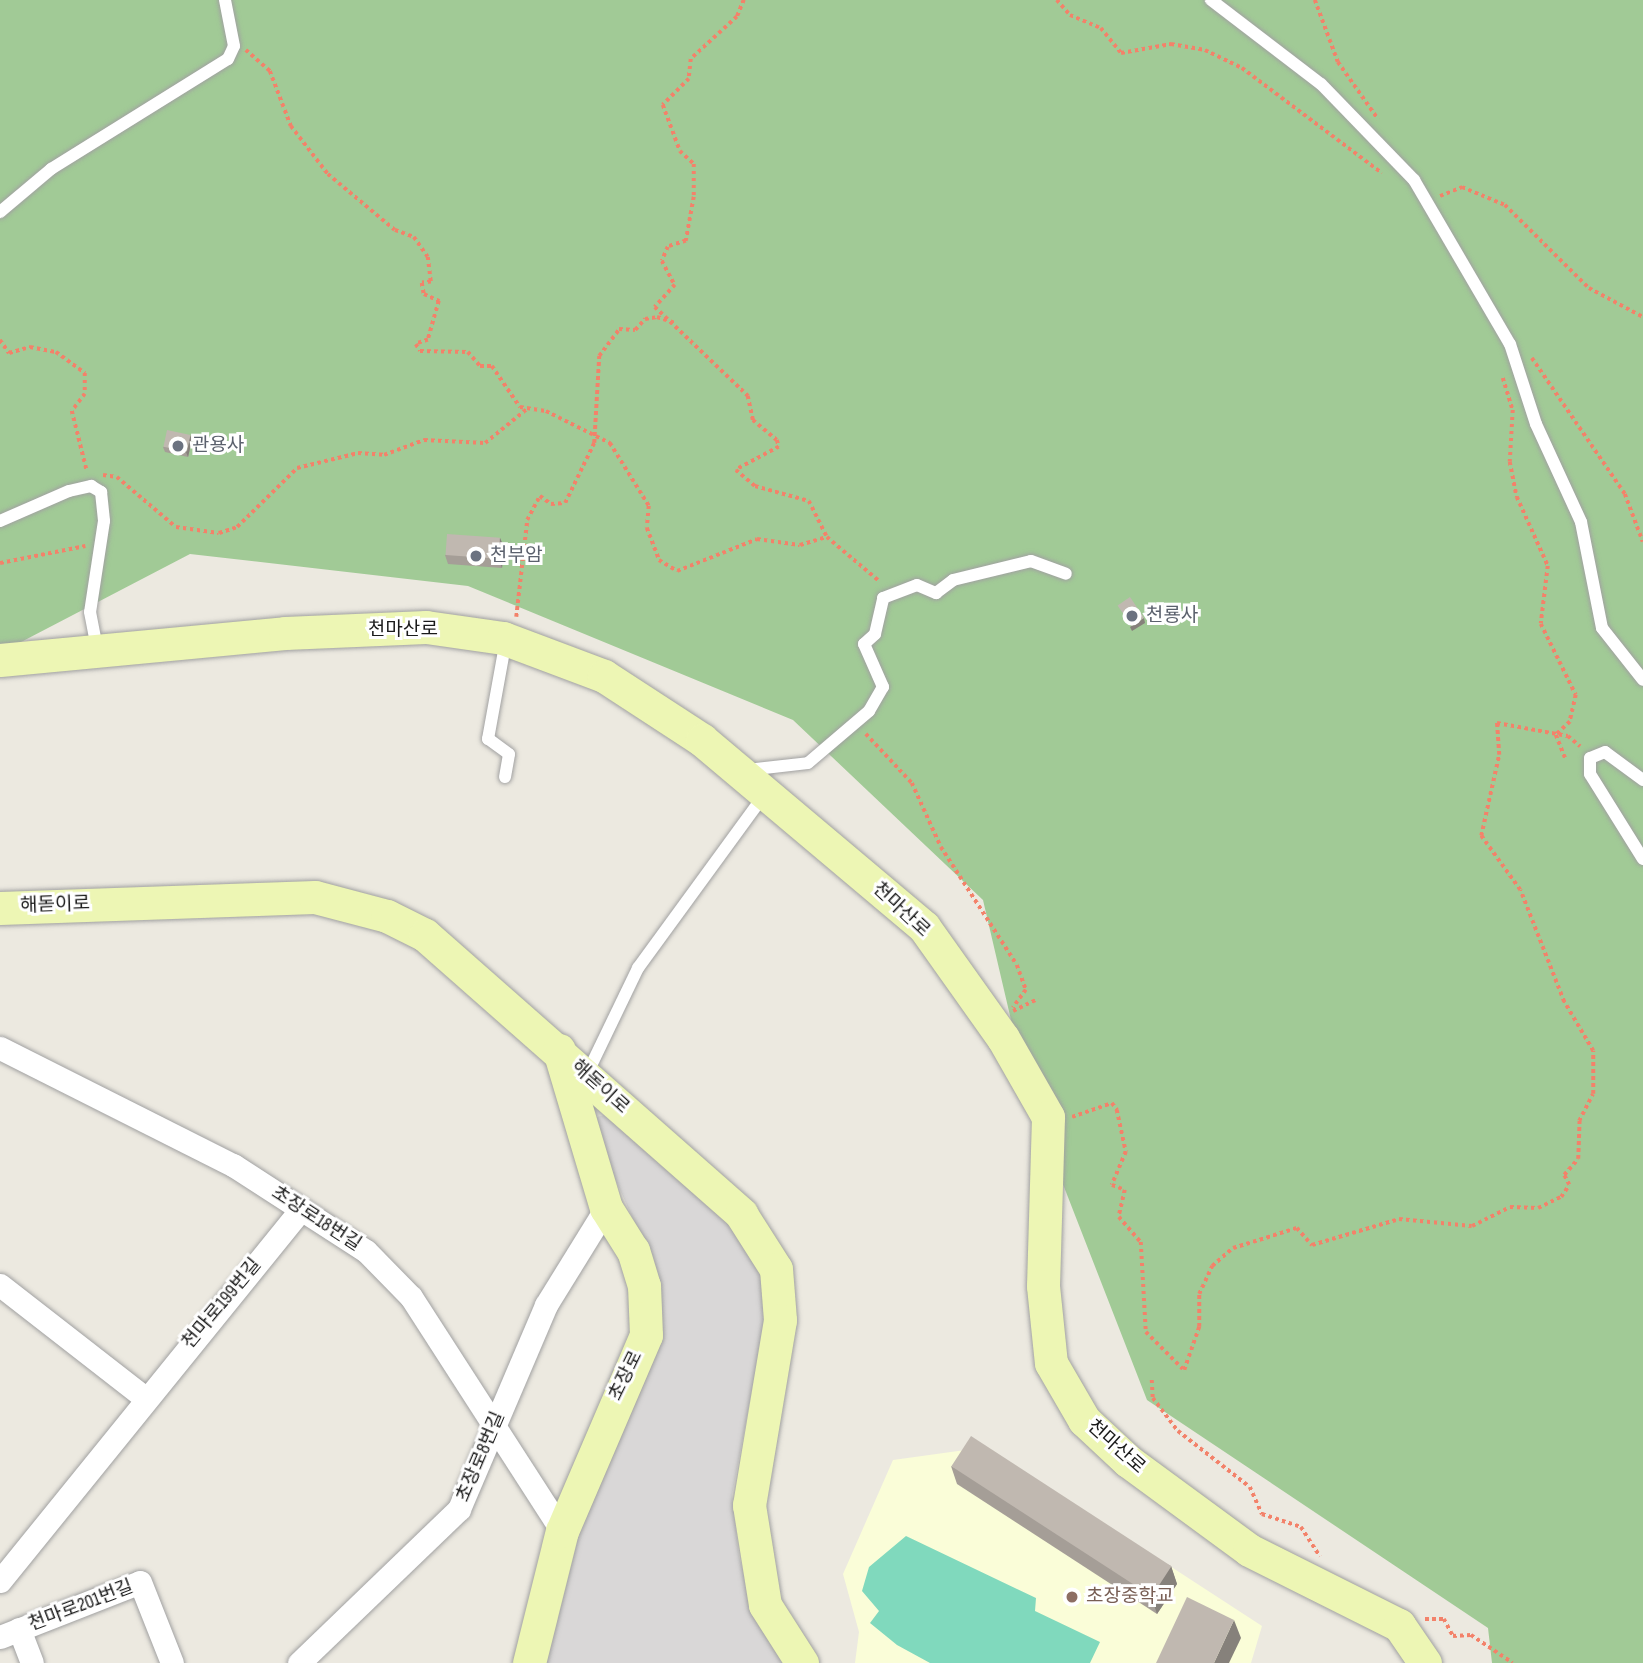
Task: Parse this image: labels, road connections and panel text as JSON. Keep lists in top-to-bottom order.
{
  "streets": {
    "street": [
      "천마산로",
      "해돋이로",
      "초장로18번길",
      "천마로199번길",
      "초장로",
      "초장로8번길",
      "천마로201번길"
    ]
  },
  "crossings": [
    ["해돋이로", "초장로"],
    ["초장로18번길", "천마로199번길"],
    ["초장로18번길", "초장로"],
    ["초장로18번길", "초장로8번길"],
    ["초장로", "초장로8번길"]
  ],
  "places": [
    "관용사",
    "천부암",
    "천룡사",
    "초장중학교"
  ]
}
